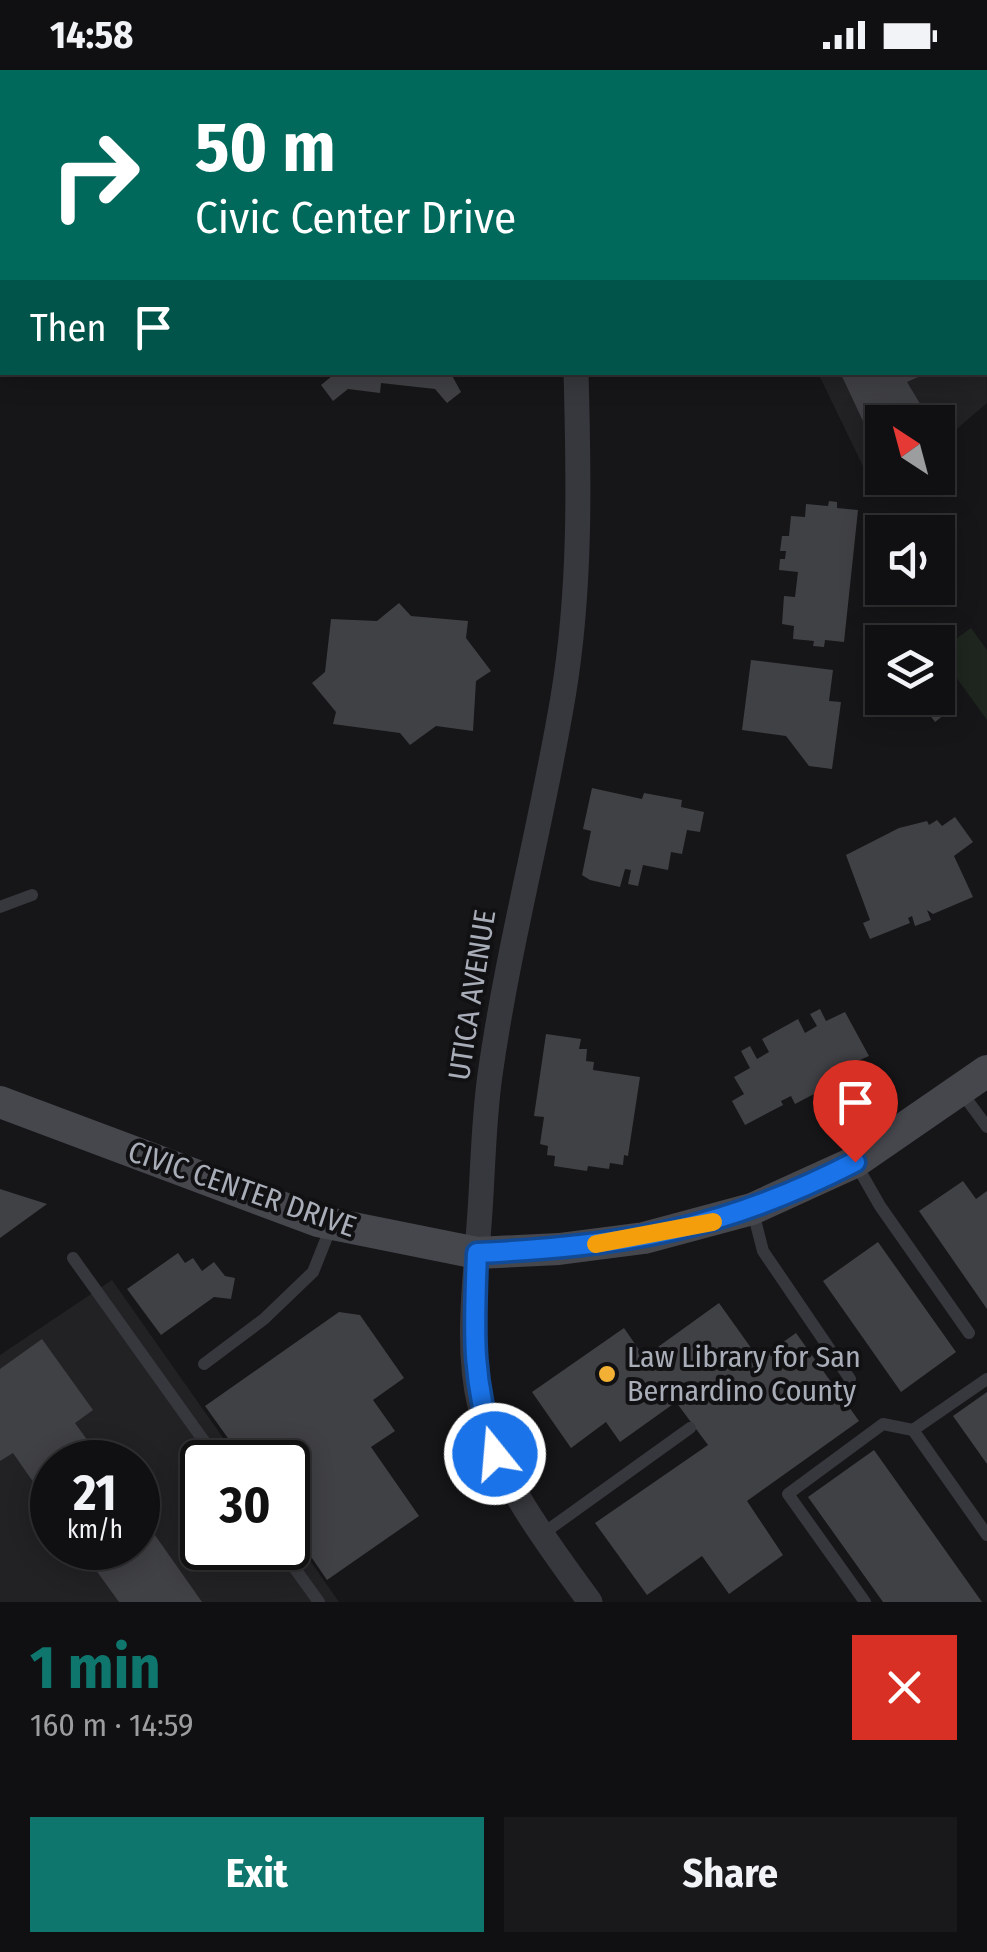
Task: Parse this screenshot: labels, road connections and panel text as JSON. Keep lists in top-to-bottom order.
{
  "streets": {
    "street": ["UTICA AVENUE", "CIVIC CENTER DRIVE"]
  },
  "crossings": [
    ["UTICA AVENUE", "CIVIC CENTER DRIVE"]
  ],
  "places": ["Law Library for San Bernardino County"],
  "north": "top left",
  "page": {
    "status": "14:58",
    "turn": ["50 m", "Civic Center Drive"],
    "then": "Then",
    "speed": "21 km/h",
    "limit": "30",
    "heading": ["1 min", "160 m · 14:59"],
    "buttons": ["Exit", "Share"]
  }
}
